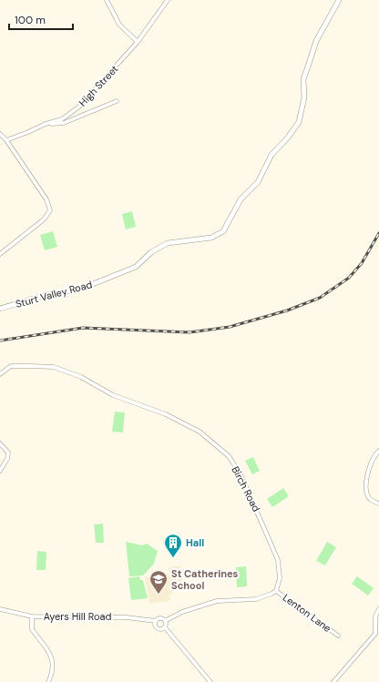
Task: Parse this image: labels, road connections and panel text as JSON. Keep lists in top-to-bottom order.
{
  "streets": {
    "street": [
      "High Street",
      "Sturt Valley Road",
      "Birch Road",
      "Lenton Lane",
      "Ayers Hill Road"
    ]
  },
  "crossings": [
    ["Birch Road", "Lenton Lane"]
  ],
  "places": {
    "building": ["Hall"],
    "school or university": ["St Catherines School"]
  },
  "scale_bar": "100 m"
}
